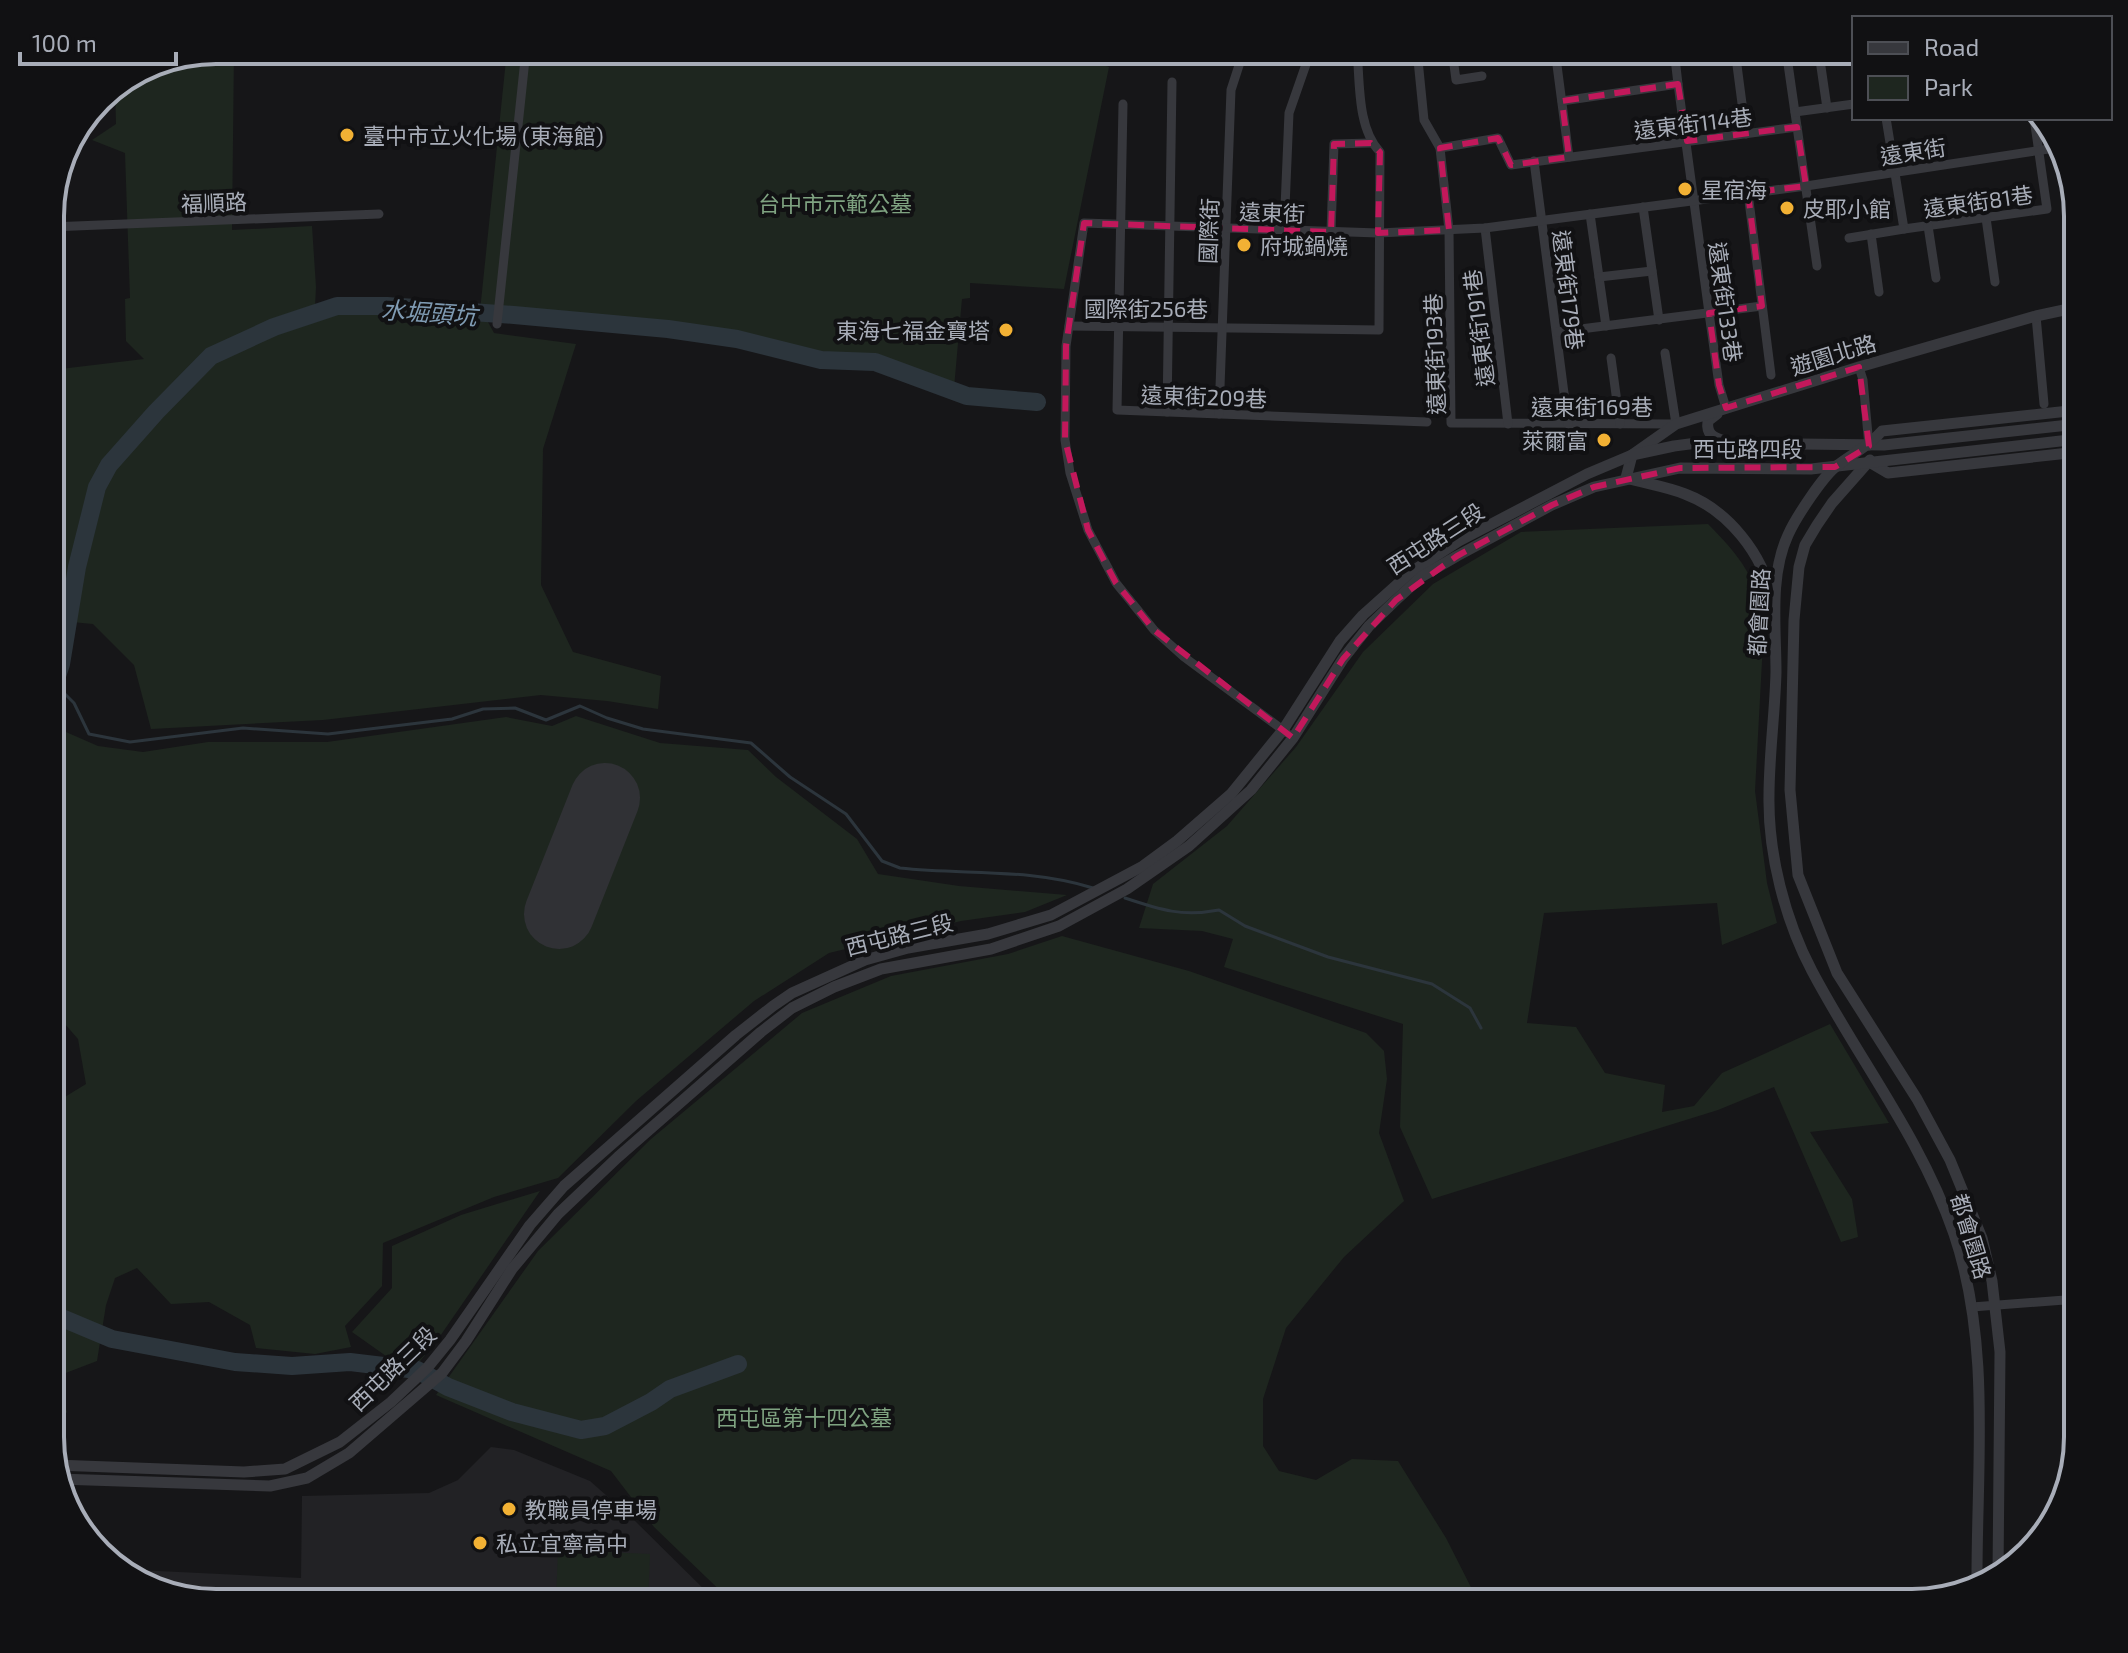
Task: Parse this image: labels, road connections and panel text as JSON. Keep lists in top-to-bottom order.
{
  "streets": {
    "street": [
      "遠東街114巷",
      "遠東街",
      "遠東街81巷",
      "福順路",
      "國際街",
      "遠東街179巷",
      "遠東街133巷",
      "國際街256巷",
      "遠東街191巷",
      "遠東街193巷",
      "遊園北路",
      "遠東街209巷",
      "遠東街169巷",
      "西屯路四段",
      "西屯路三段",
      "都會園路"
    ]
  },
  "crossings": [
    ["遠東街114巷", "遠東街179巷"],
    ["遠東街114巷", "遠東街133巷"],
    ["遠東街", "遠東街81巷"],
    ["遠東街", "國際街"],
    ["遠東街", "遠東街179巷"],
    ["遠東街", "遠東街133巷"],
    ["遠東街", "國際街256巷"],
    ["遠東街", "遠東街191巷"],
    ["遠東街", "遠東街193巷"],
    ["遠東街", "遠東街209巷"],
    ["遠東街", "西屯路三段"],
    ["國際街", "國際街256巷"],
    ["國際街", "遠東街209巷"],
    ["遠東街179巷", "遠東街169巷"],
    ["遠東街133巷", "遊園北路"],
    ["國際街256巷", "遠東街209巷"],
    ["遠東街191巷", "遠東街193巷"],
    ["遠東街191巷", "遠東街169巷"],
    ["遠東街193巷", "遠東街169巷"],
    ["遊園北路", "遠東街169巷"],
    ["遊園北路", "西屯路四段"],
    ["遊園北路", "西屯路三段"],
    ["西屯路四段", "西屯路三段"],
    ["西屯路四段", "都會園路"]
  ],
  "water": ["水堀頭坑"],
  "parks": ["台中市示範公墓", "西屯區第十四公墓"],
  "places": [
    "臺中市立火化場 (東海館)",
    "星宿海",
    "皮耶小館",
    "府城鍋燒",
    "東海七福金寶塔",
    "萊爾富",
    "教職員停車場",
    "私立宜寧高中"
  ],
  "legend": ["Road", "Park"],
  "scale_bar": "100 m"
}
